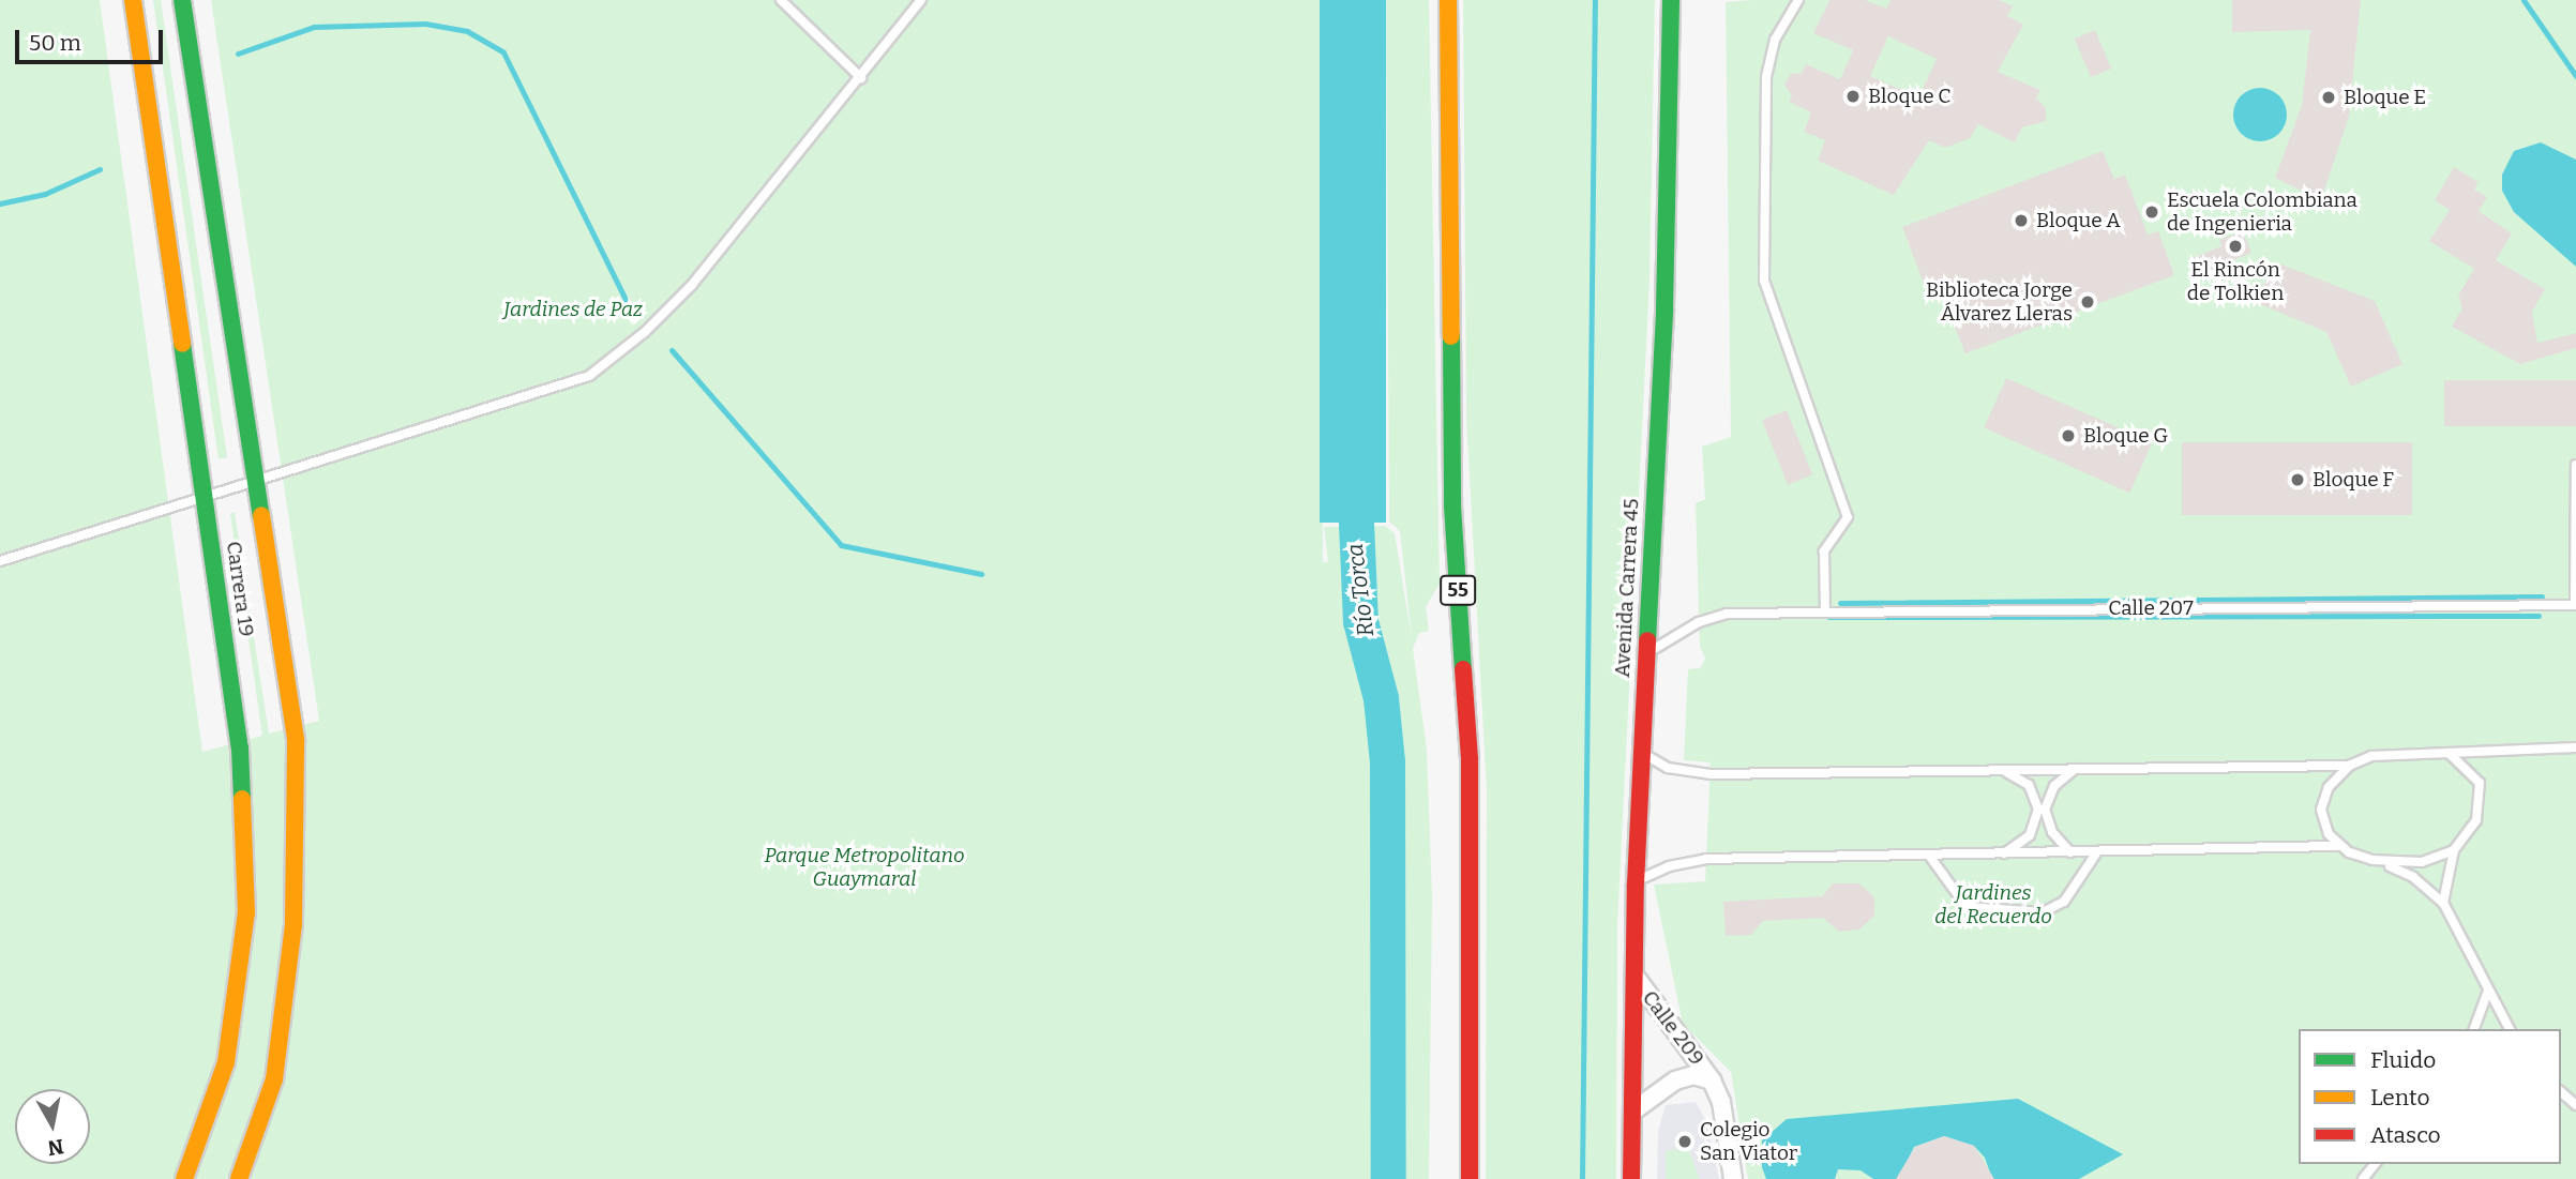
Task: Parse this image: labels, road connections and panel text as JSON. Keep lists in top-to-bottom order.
{
  "streets": {
    "main road": ["Avenida Carrera 45", "Carrera 19", "55"],
    "street": ["Calle 209"],
    "lane": ["Calle 207"]
  },
  "crossings": [
    ["Avenida Carrera 45", "Calle 207"],
    ["Avenida Carrera 45", "Calle 209"]
  ],
  "water": ["Río Torca"],
  "parks": ["Jardines de Paz", "Parque Metropolitano Guaymaral", "Jardines del Recuerdo"],
  "places": [
    "Bloque C",
    "Bloque E",
    "Escuela Colombiana de Ingenieria",
    "Bloque A",
    "El Rincón de Tolkien",
    "Biblioteca Jorge Álvarez Lleras",
    "Bloque G",
    "Bloque F",
    "Colegio San Viator"
  ],
  "legend": ["Fluido", "Lento", "Atasco"],
  "scale_bar": "50 m",
  "north": "bottom"
}
